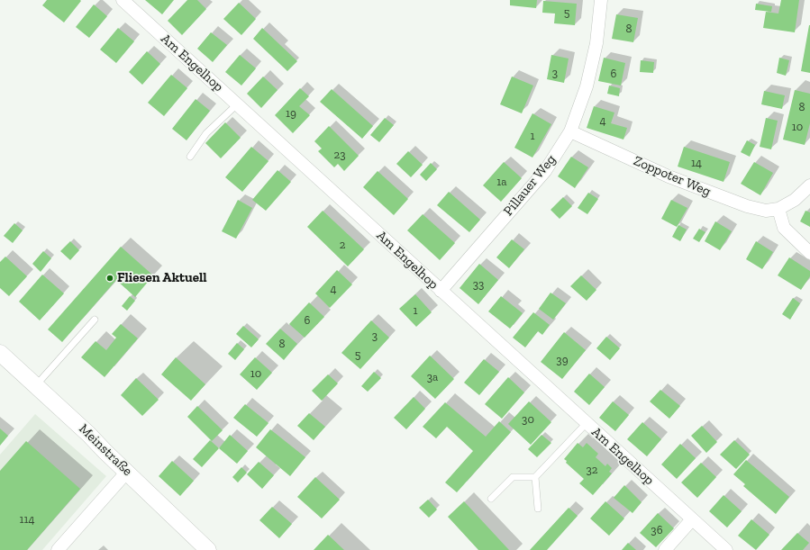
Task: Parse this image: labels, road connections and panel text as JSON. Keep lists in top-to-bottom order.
{
  "streets": {
    "street": [
      "Am Engelhop",
      "Zoppoter Weg",
      "Pillauer Weg",
      "Meinstraße"
    ]
  },
  "crossings": [
    ["Am Engelhop", "Pillauer Weg"],
    ["Zoppoter Weg", "Pillauer Weg"]
  ],
  "places": ["Fliesen Aktuell"],
  "house_numbers": [
    "5",
    "8",
    "3",
    "6",
    "8",
    "19",
    "4",
    "10",
    "1",
    "23",
    "14",
    "1a",
    "2",
    "33",
    "4",
    "1",
    "6",
    "3",
    "8",
    "5",
    "39",
    "10",
    "3a",
    "30",
    "32",
    "114",
    "36"
  ]
}
